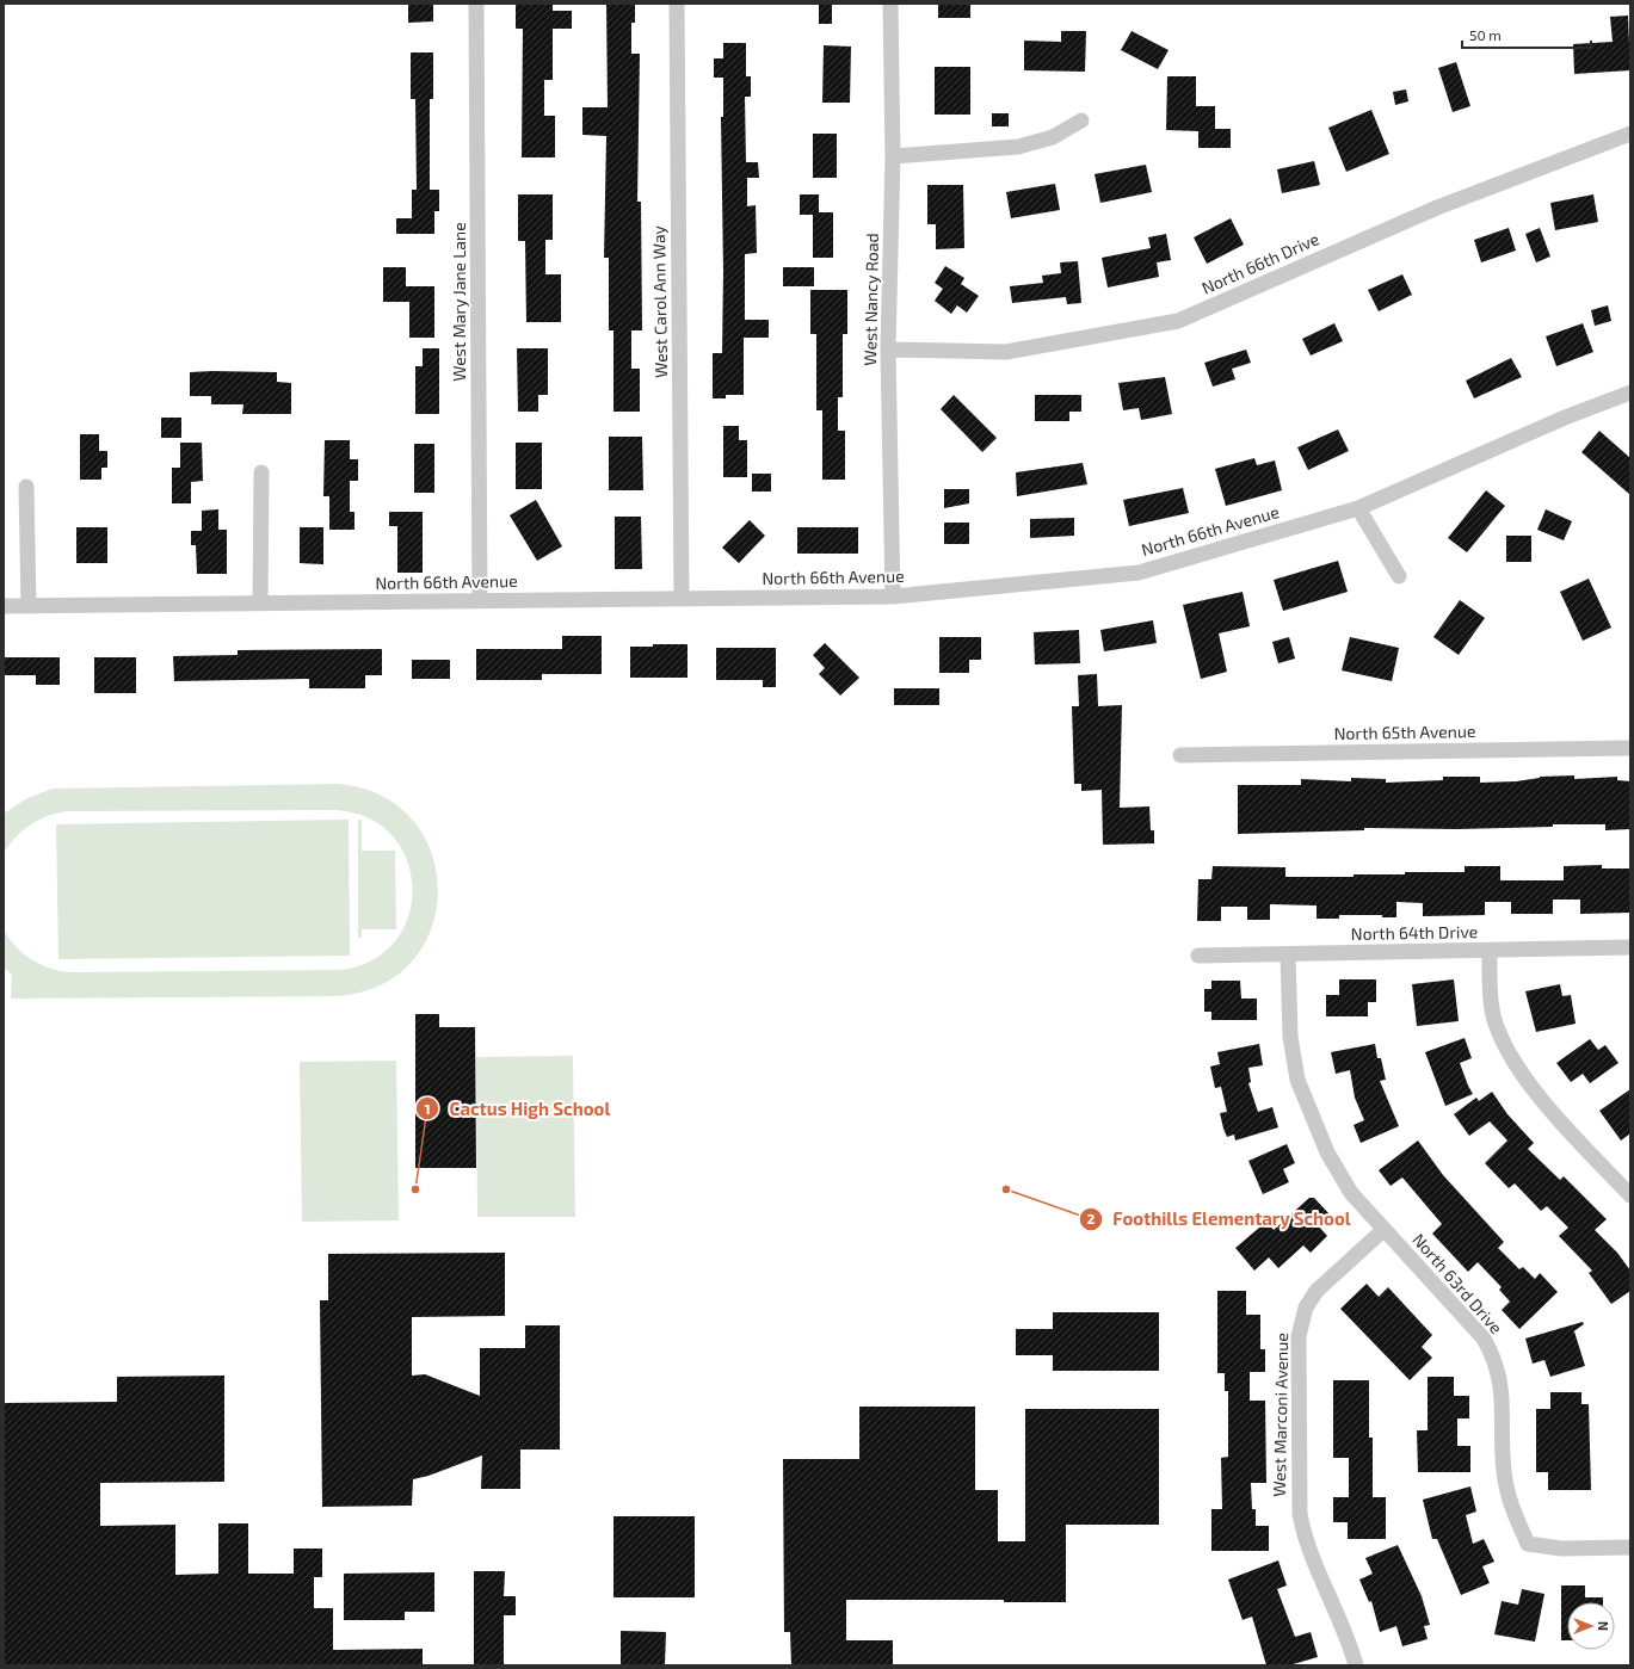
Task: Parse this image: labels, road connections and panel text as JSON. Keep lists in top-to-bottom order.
{
  "streets": {
    "street": [
      "North 66th Drive",
      "West Nancy Road",
      "West Mary Jane Lane",
      "West Carol Ann Way",
      "North 66th Avenue",
      "North 65th Avenue",
      "North 64th Drive",
      "North 63rd Drive",
      "West Marconi Avenue"
    ]
  },
  "crossings": [
    ["North 66th Drive", "West Nancy Road"],
    ["West Nancy Road", "North 66th Avenue"],
    ["West Mary Jane Lane", "North 66th Avenue"],
    ["West Carol Ann Way", "North 66th Avenue"],
    ["North 63rd Drive", "West Marconi Avenue"]
  ],
  "places": ["Cactus High School", "Foothills Elementary School"],
  "scale_bar": "50 m",
  "north": "right"
}
